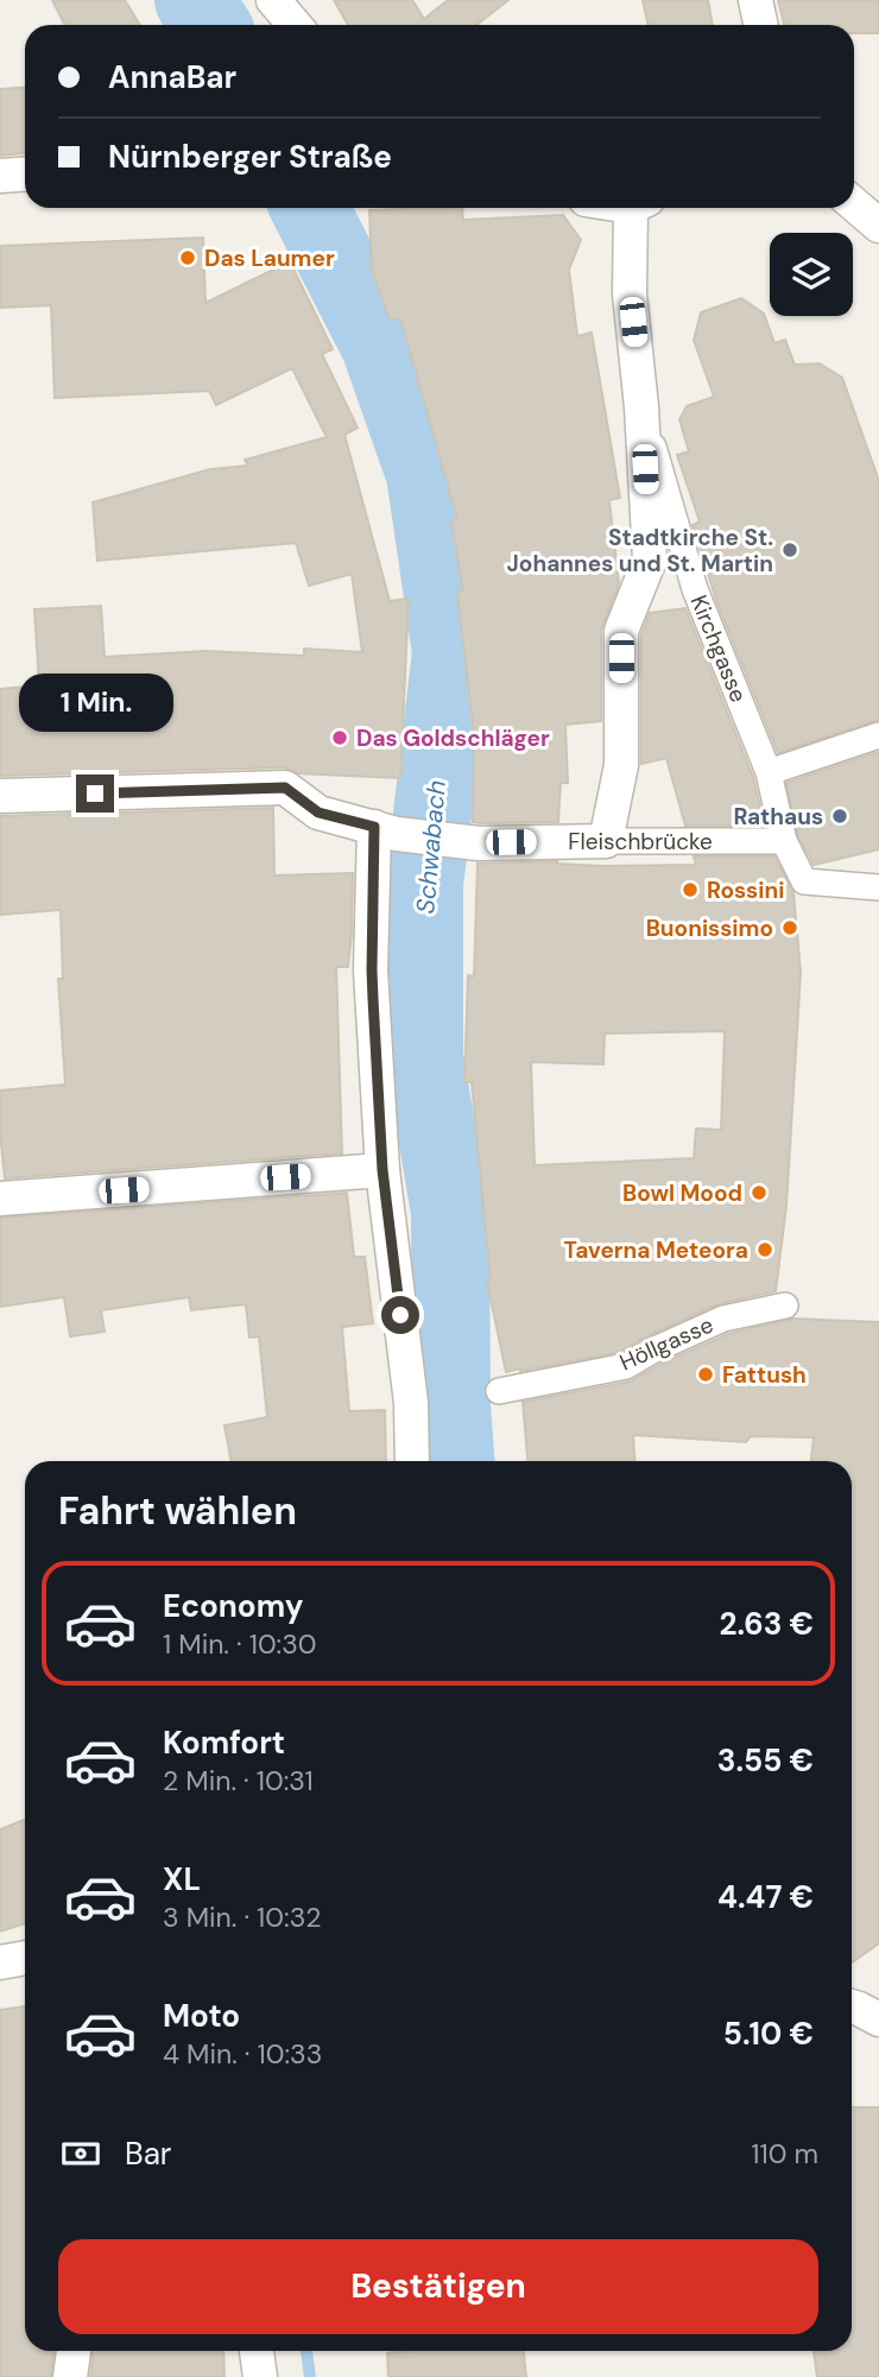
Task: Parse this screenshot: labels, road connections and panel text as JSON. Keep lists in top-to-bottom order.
{
  "streets": {
    "street": ["Kirchgasse", "Fleischbrücke", "Höllgasse"]
  },
  "crossings": [
    ["Kirchgasse", "Fleischbrücke"]
  ],
  "water": ["Schwabach"],
  "places": [
    "Das Laumer",
    "Stadtkirche St. Johannes und St. Martin",
    "Das Goldschläger",
    "Rathaus",
    "Rossini",
    "Buonissimo",
    "Bowl Mood",
    "Taverna Meteora",
    "Fattush"
  ],
  "page": {
    "banner": ["AnnaBar", "Nürnberger Straße"],
    "bubble": "1 Min.",
    "heading": "Fahrt wählen",
    "list": [
      {
        "name": "Economy",
        "note": "1 Min. · 10:30",
        "value": "2.63 €"
      },
      {
        "name": "Komfort",
        "note": "2 Min. · 10:31",
        "value": "3.55 €"
      },
      {
        "name": "XL",
        "note": "3 Min. · 10:32",
        "value": "4.47 €"
      },
      {
        "name": "Moto",
        "note": "4 Min. · 10:33",
        "value": "5.10 €"
      }
    ],
    "pay": ["Bar", "110 m"],
    "buttons": "Bestätigen"
  }
}
